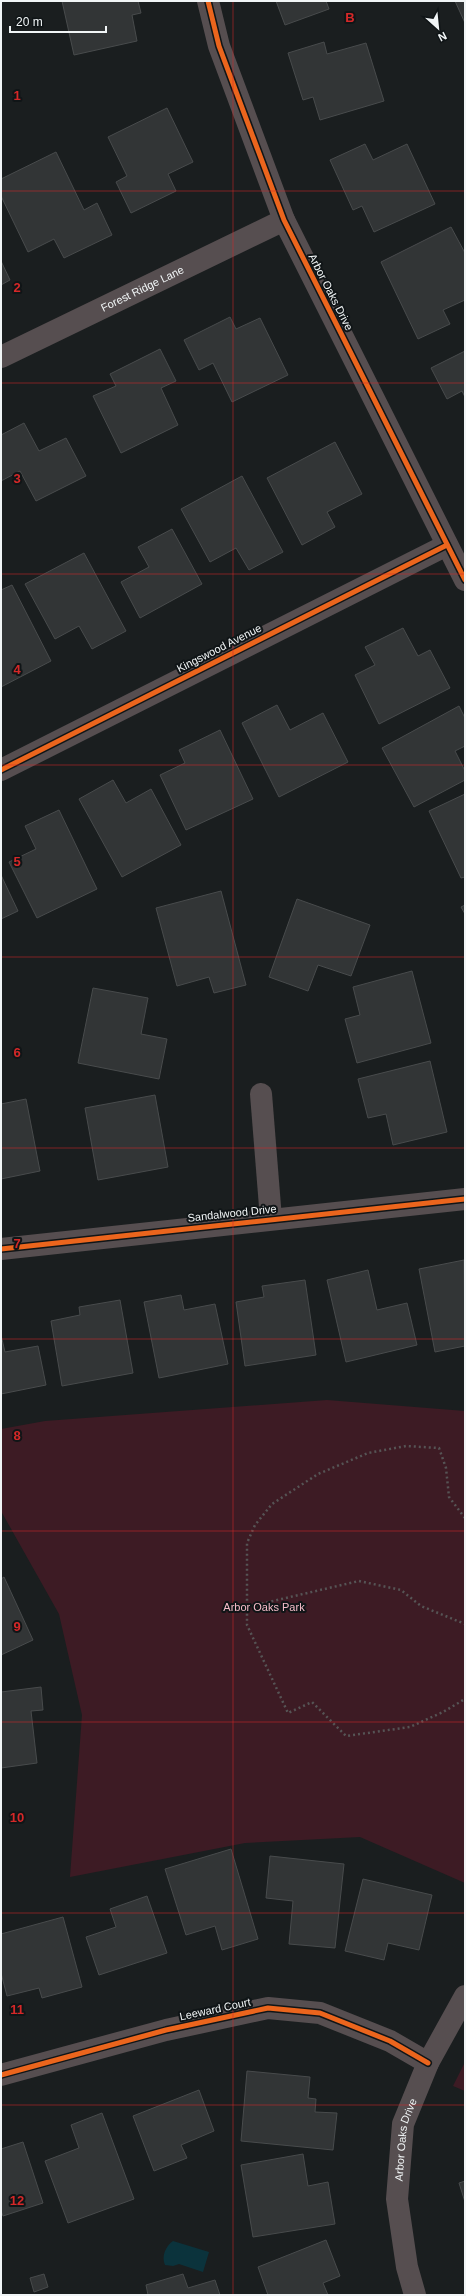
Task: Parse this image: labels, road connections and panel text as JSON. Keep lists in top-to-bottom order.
{
  "streets": {
    "street": [
      "Forest Ridge Lane",
      "Arbor Oaks Drive",
      "Kingswood Avenue",
      "Sandalwood Drive",
      "Leeward Court"
    ]
  },
  "crossings": [
    ["Forest Ridge Lane", "Arbor Oaks Drive"],
    ["Arbor Oaks Drive", "Kingswood Avenue"],
    ["Arbor Oaks Drive", "Leeward Court"]
  ],
  "parks": ["Arbor Oaks Park"],
  "scale_bar": "20 m",
  "north": "bottom right",
  "grid": {
    "columns": ["B"],
    "rows": [
      "1",
      "2",
      "3",
      "4",
      "5",
      "6",
      "7",
      "8",
      "9",
      "10",
      "11",
      "12"
    ]
  }
}
